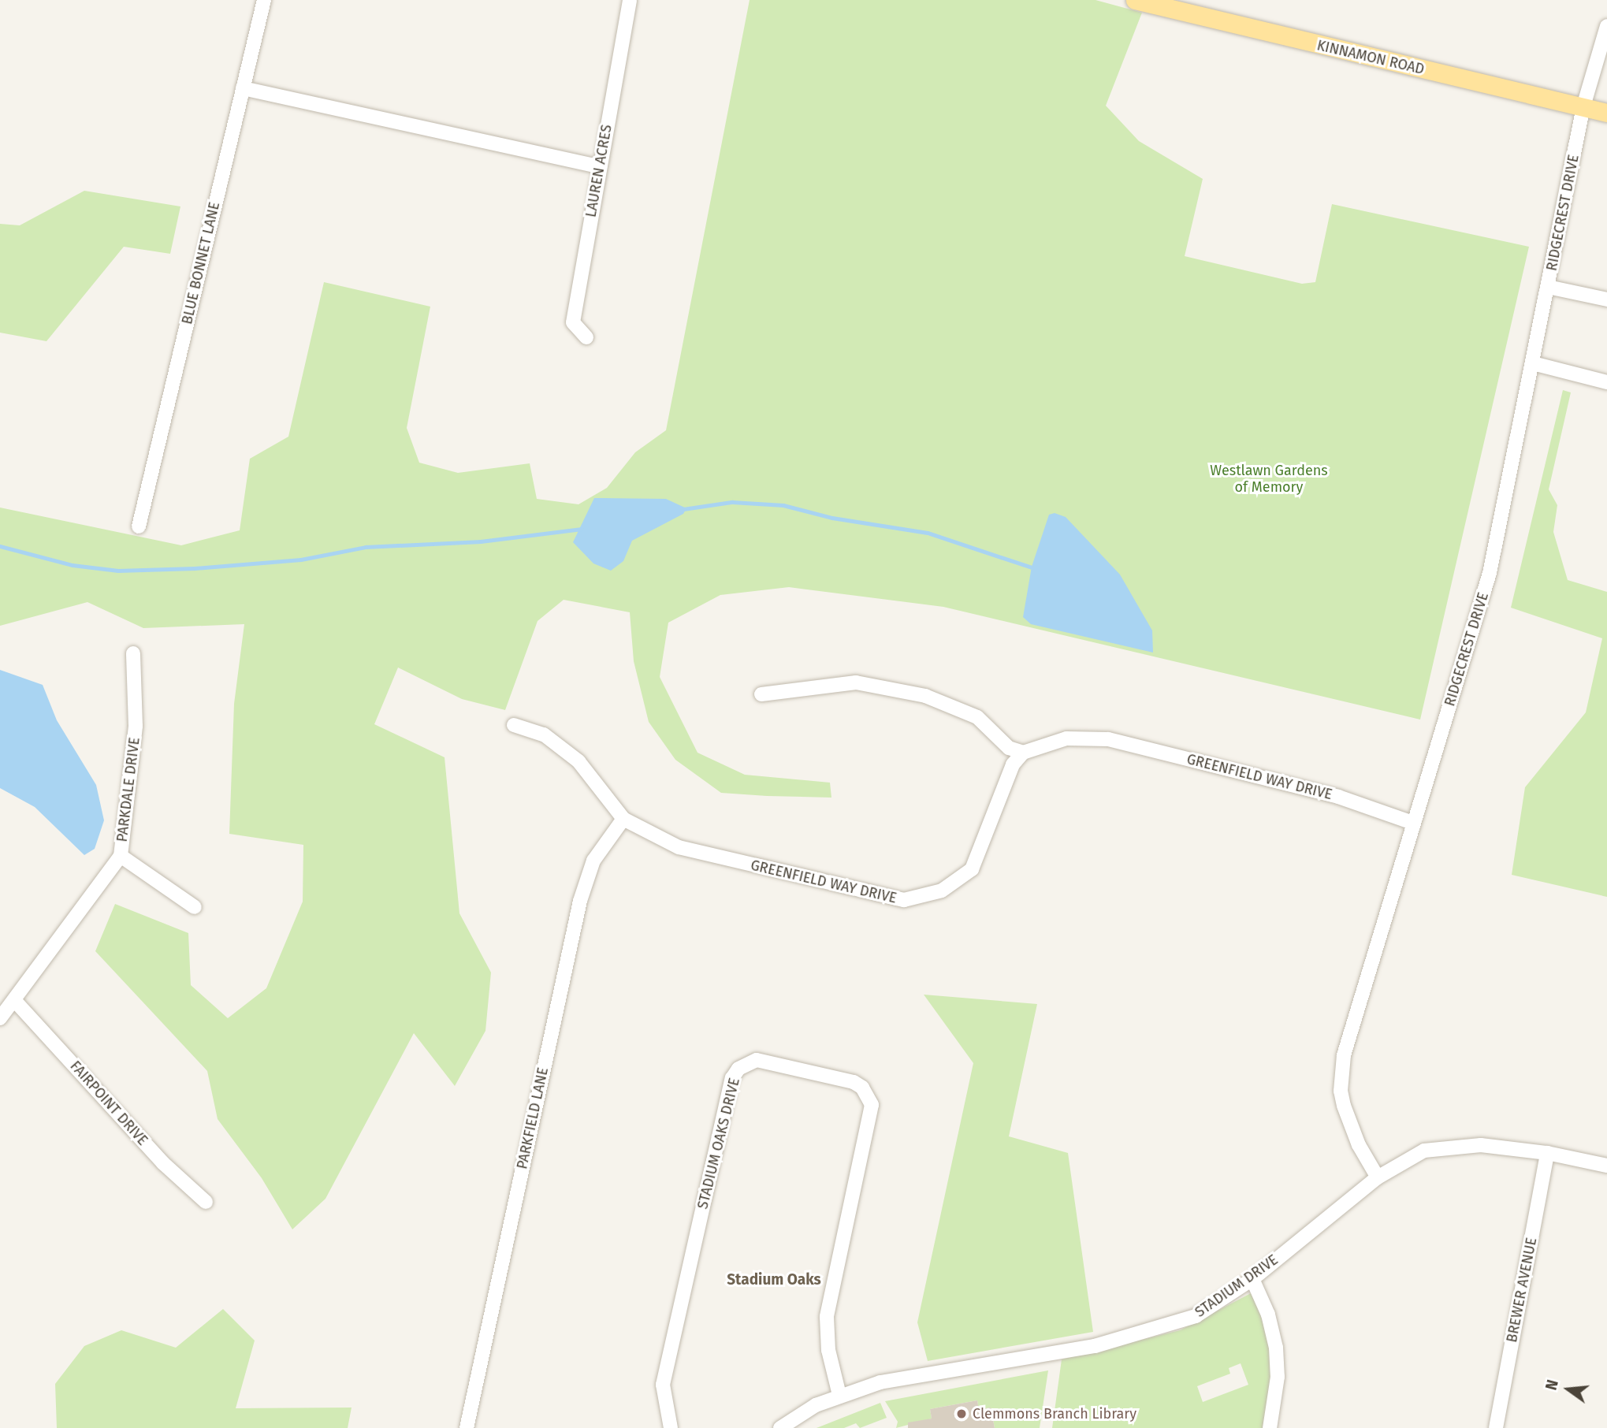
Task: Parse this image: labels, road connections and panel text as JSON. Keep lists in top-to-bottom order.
{
  "streets": {
    "main road": ["KINNAMON ROAD"],
    "street": [
      "LAUREN ACRES",
      "RIDGECREST DRIVE",
      "BLUE BONNET LANE",
      "GREENFIELD WAY DRIVE",
      "PARKDALE DRIVE",
      "FAIRPOINT DRIVE",
      "PARKFIELD LANE",
      "STADIUM OAKS DRIVE",
      "STADIUM DRIVE",
      "BREWER AVENUE"
    ]
  },
  "crossings": [
    ["KINNAMON ROAD", "RIDGECREST DRIVE"],
    ["RIDGECREST DRIVE", "GREENFIELD WAY DRIVE"],
    ["RIDGECREST DRIVE", "STADIUM DRIVE"],
    ["GREENFIELD WAY DRIVE", "PARKFIELD LANE"],
    ["PARKDALE DRIVE", "FAIRPOINT DRIVE"],
    ["STADIUM OAKS DRIVE", "STADIUM DRIVE"],
    ["STADIUM DRIVE", "BREWER AVENUE"]
  ],
  "districts": ["Stadium Oaks"],
  "parks": ["Westlawn Gardens of Memory"],
  "places": ["Clemmons Branch Library"],
  "north": "left"
}
